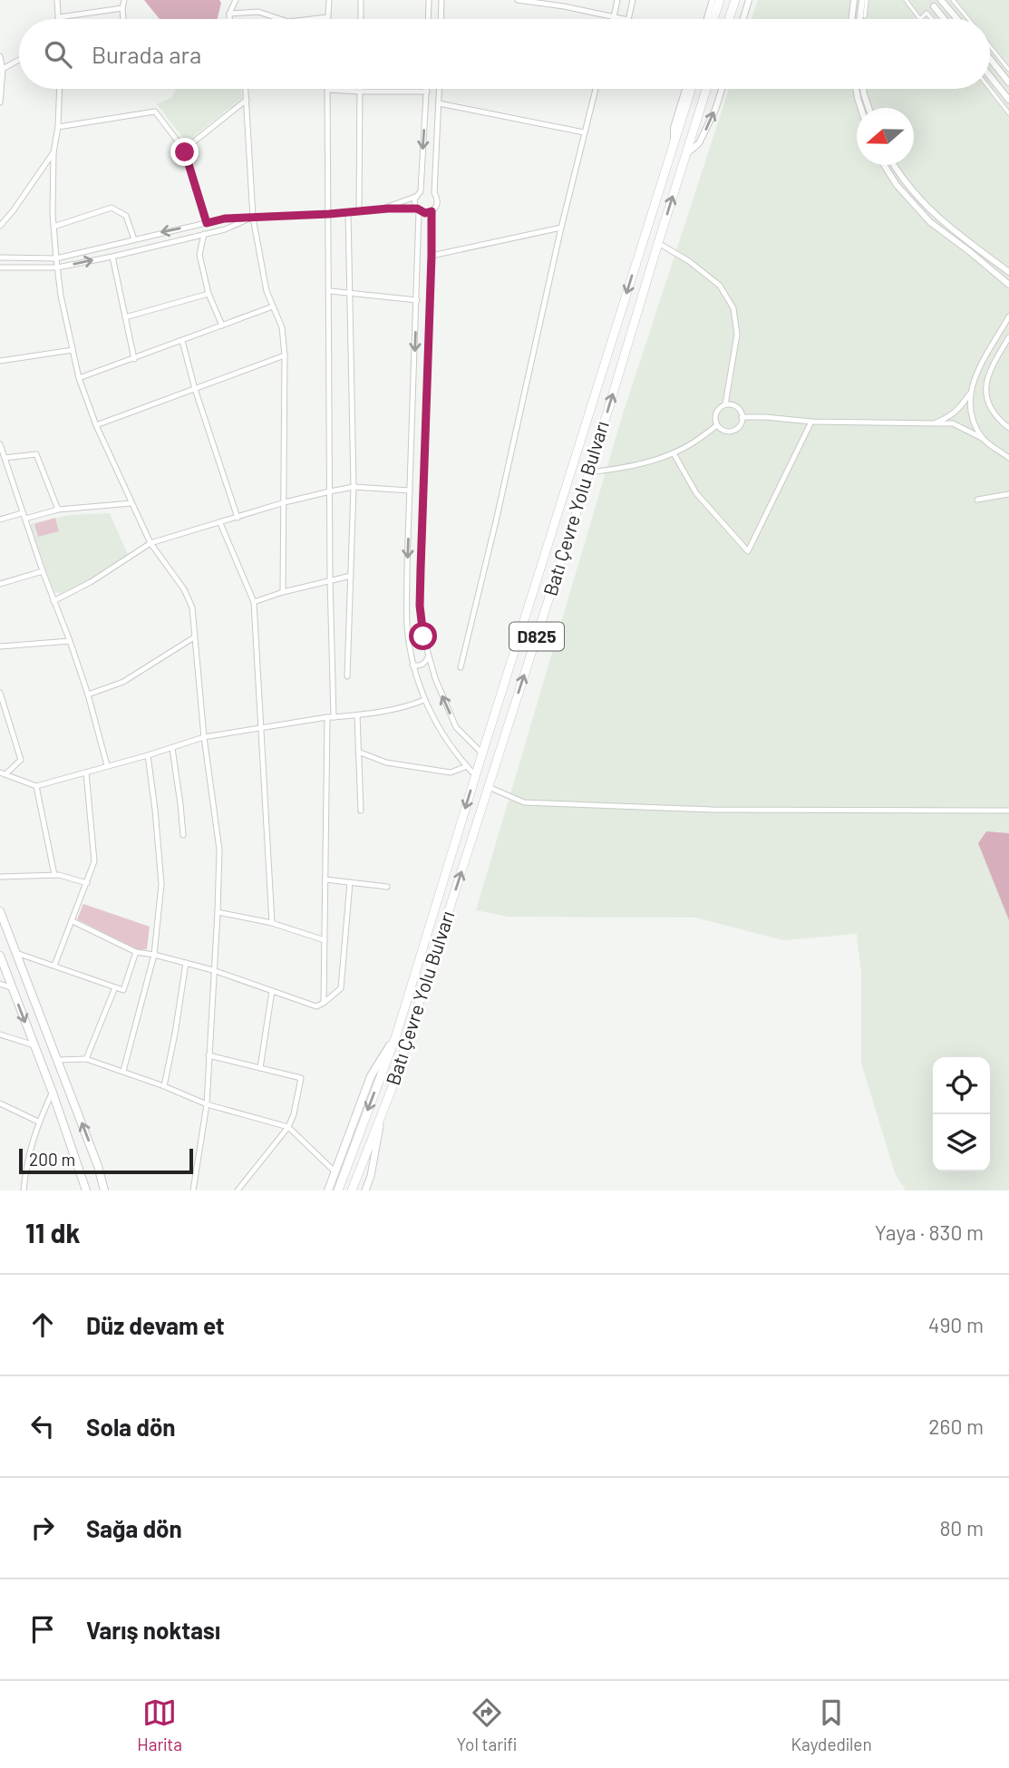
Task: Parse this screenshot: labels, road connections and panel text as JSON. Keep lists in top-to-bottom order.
{
  "streets": {
    "highway": ["Batı Çevre Yolu Bulvarı", "D825"]
  },
  "scale_bar": "200 m",
  "north": "left",
  "page": {
    "search": "Burada ara",
    "scale": "200 m",
    "heading": ["11 dk", "Yaya · 830 m"],
    "list": [
      ["Düz devam et", "490 m"],
      ["Sola dön", "260 m"],
      ["Sağa dön", "80 m"],
      "Varış noktası"
    ],
    "nav": ["Harita", "Yol tarifi", "Kaydedilen"]
  }
}
